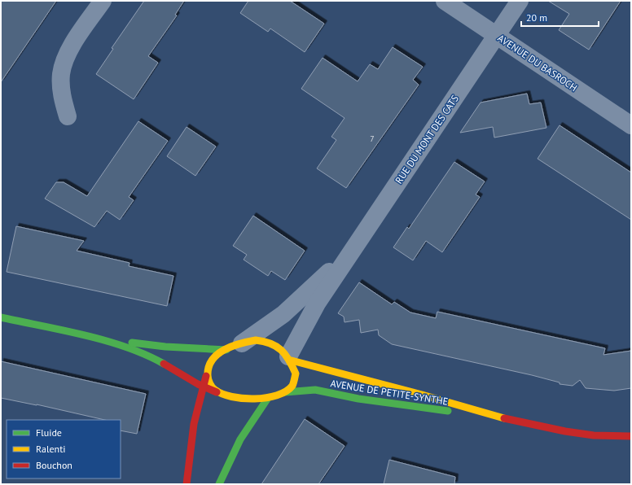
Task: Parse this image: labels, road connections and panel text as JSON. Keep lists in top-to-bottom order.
{
  "streets": {
    "street": ["AVENUE DU BASROCH", "RUE DU MONT DES CATS", "AVENUE DE PETITE-SYNTHE"]
  },
  "crossings": [
    ["AVENUE DU BASROCH", "RUE DU MONT DES CATS"],
    ["RUE DU MONT DES CATS", "AVENUE DE PETITE-SYNTHE"]
  ],
  "house_numbers": ["7"],
  "legend": ["Fluide", "Ralenti", "Bouchon"],
  "scale_bar": "20 m"
}
